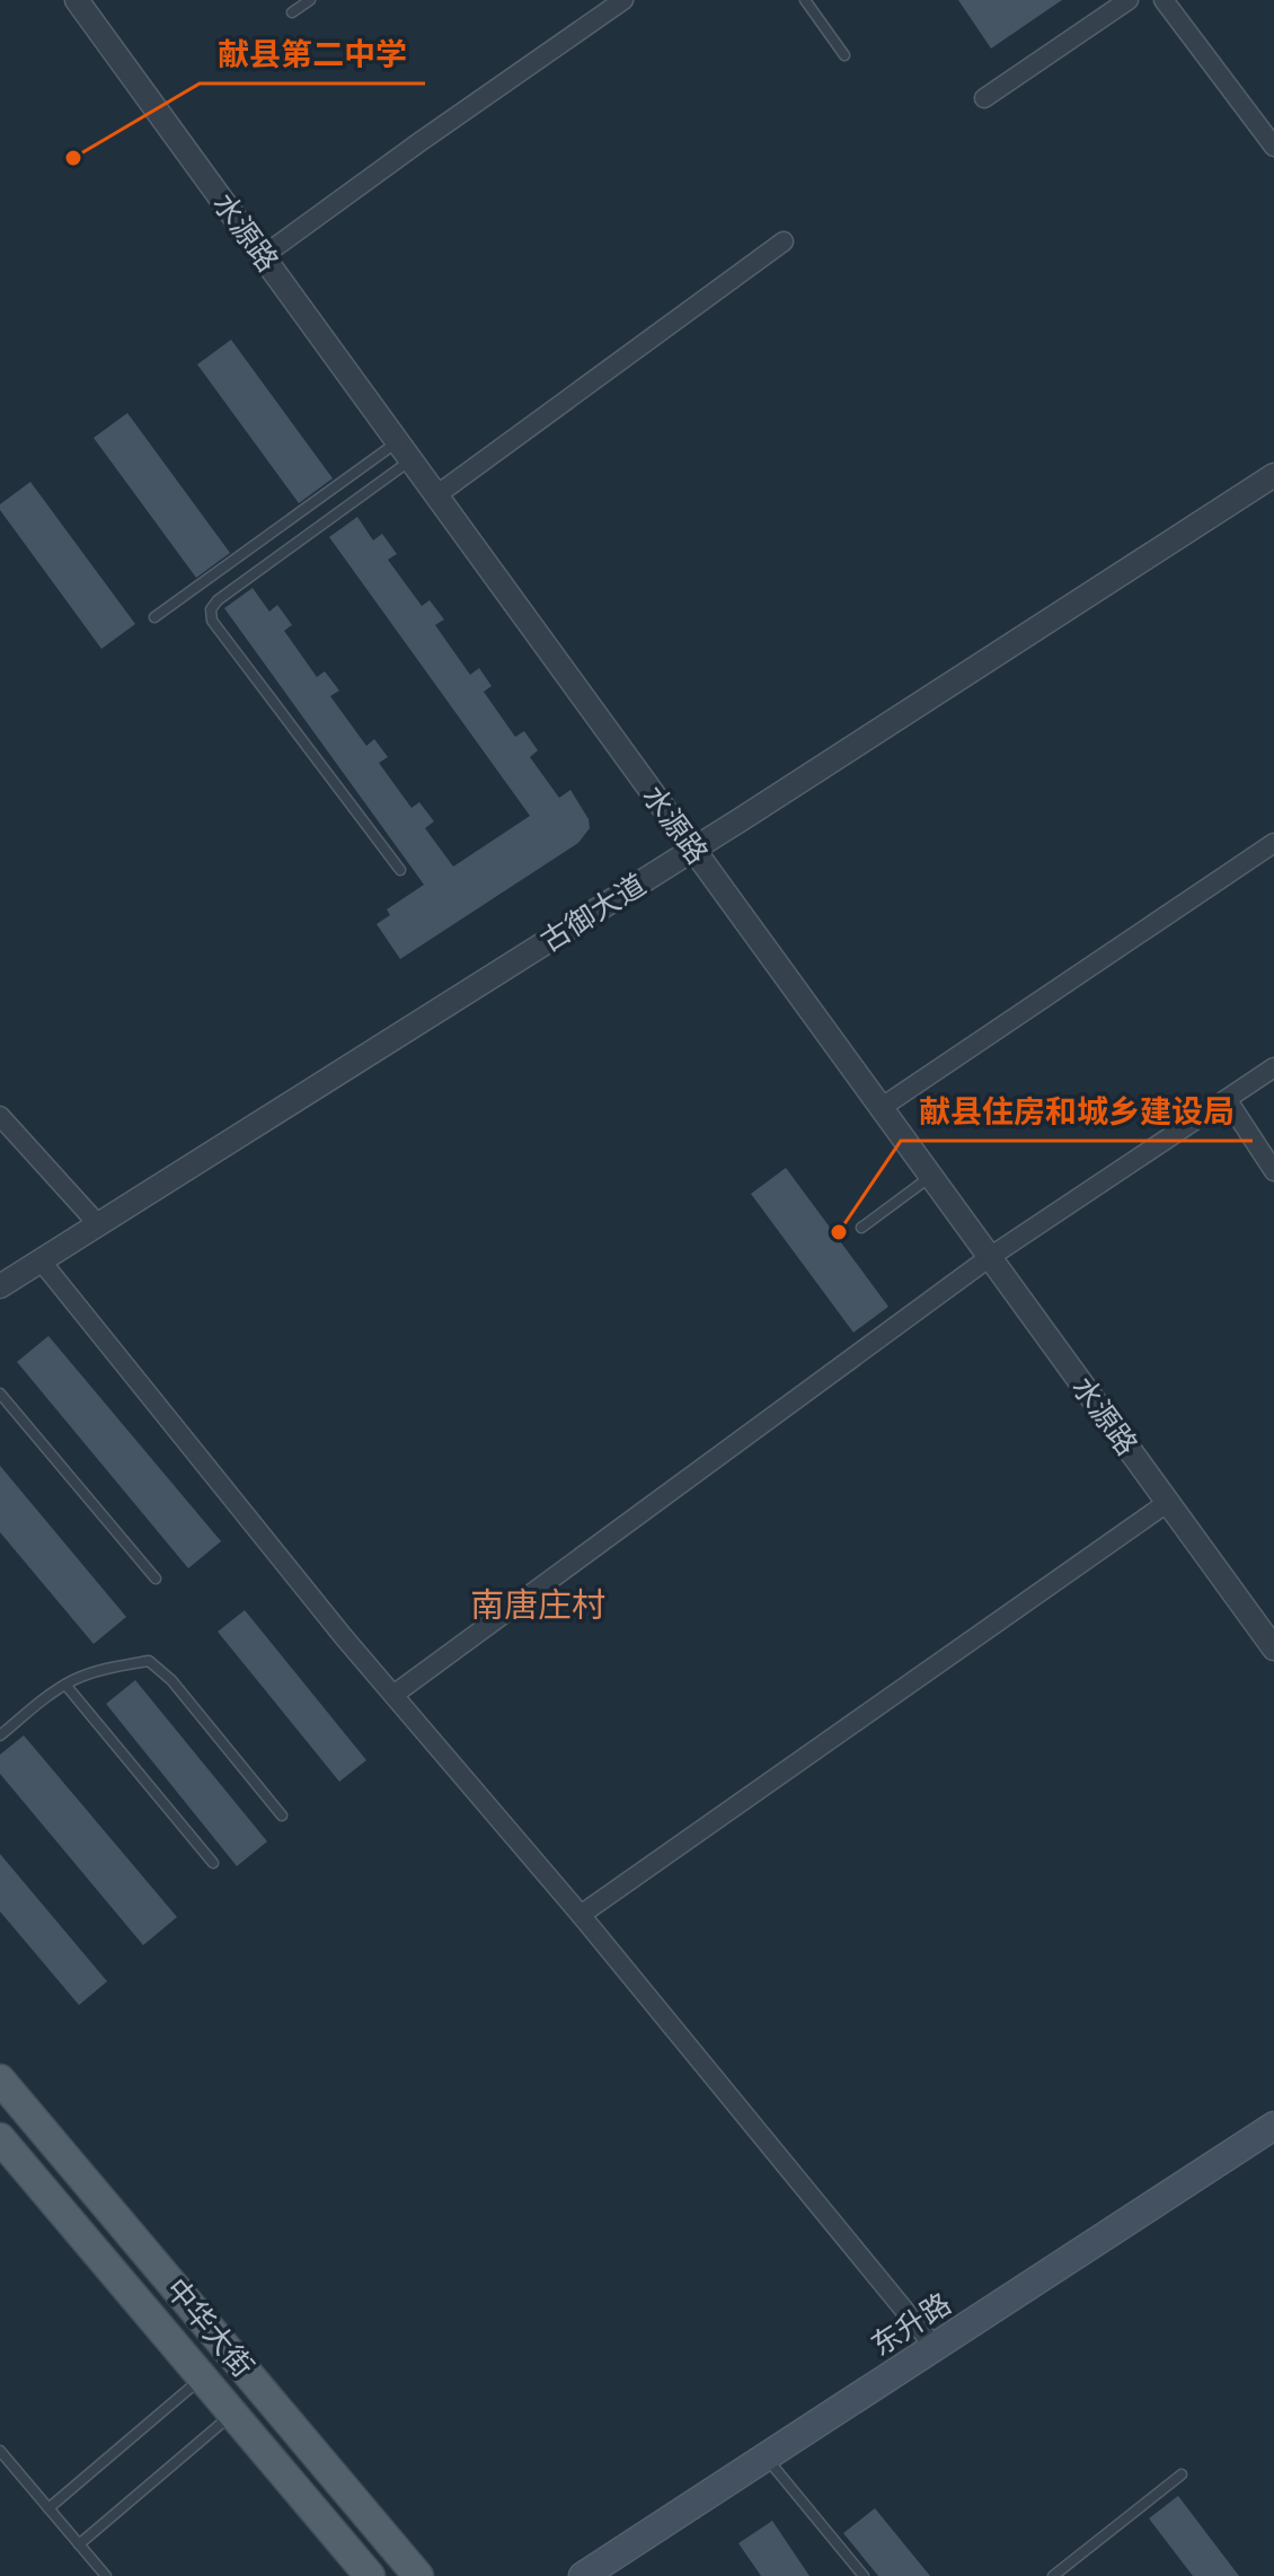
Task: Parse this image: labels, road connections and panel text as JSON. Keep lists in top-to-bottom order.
{
  "streets": {
    "main road": ["东升路", "中华大街"],
    "street": ["水源路", "古御大道"]
  },
  "crossings": [
    ["水源路", "古御大道"]
  ],
  "districts": ["南唐庄村"],
  "places": ["献县第二中学", "献县住房和城乡建设局"]
}
